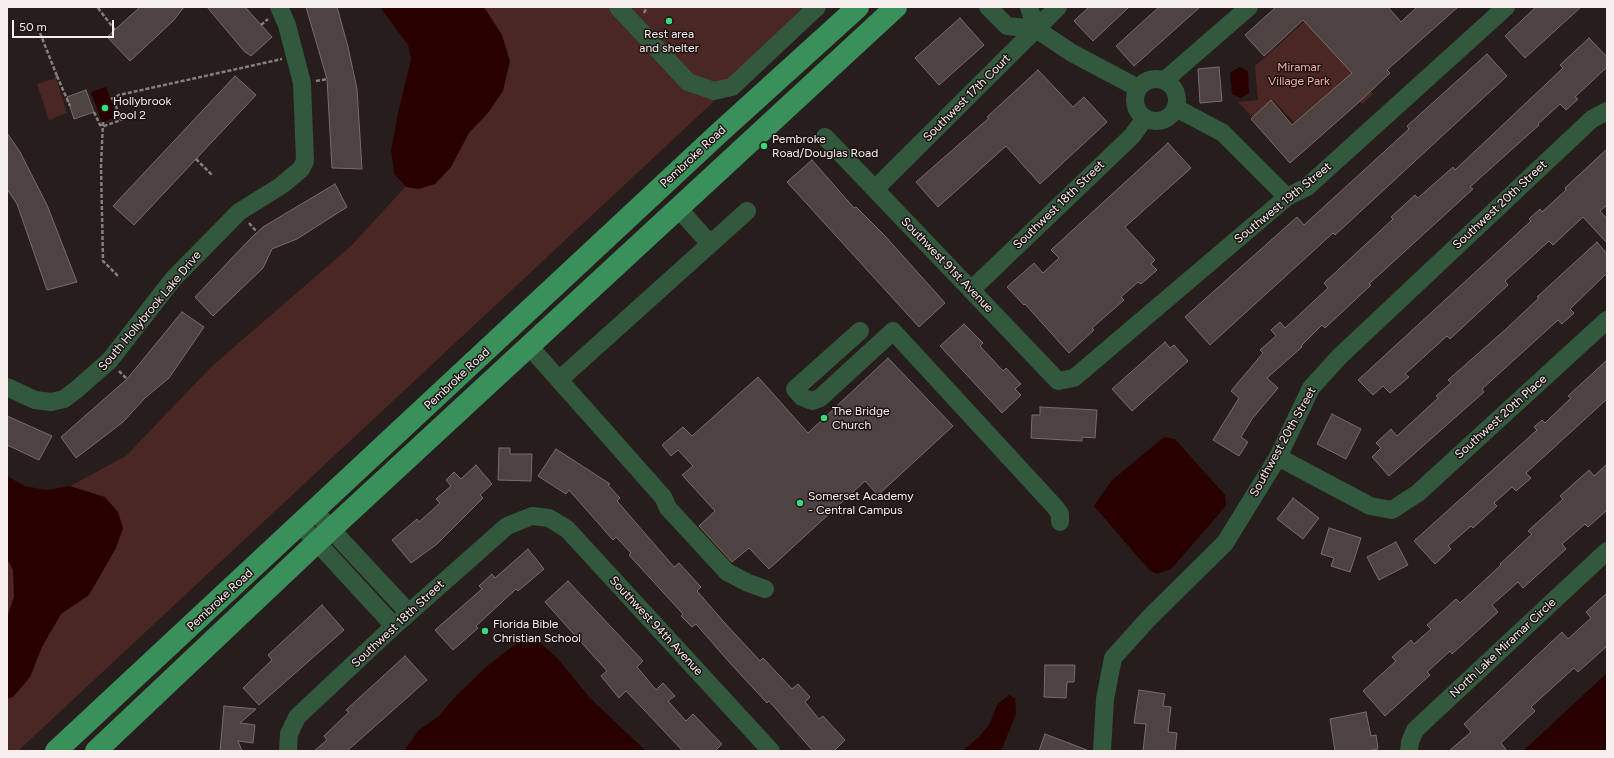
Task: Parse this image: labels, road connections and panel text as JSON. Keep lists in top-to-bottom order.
{
  "streets": {
    "main road": ["Pembroke Road"],
    "street": [
      "Southwest 17th Court",
      "Southwest 19th Street",
      "Southwest 18th Street",
      "Southwest 20th Street",
      "Southwest 91st Avenue",
      "South Hollybrook Lake Drive",
      "Southwest 20th Place",
      "Southwest 94th Avenue",
      "North Lake Miramar Circle"
    ]
  },
  "crossings": [
    ["Southwest 17th Court", "Southwest 91st Avenue"],
    ["Southwest 19th Street", "Southwest 91st Avenue"],
    ["Southwest 18th Street", "Southwest 91st Avenue"],
    ["Southwest 18th Street", "Southwest 94th Avenue"],
    ["Southwest 20th Street", "Southwest 20th Place"]
  ],
  "parks": ["Miramar Village Park"],
  "places": [
    "Rest area and shelter",
    "Hollybrook Pool 2",
    "Pembroke Road/Douglas Road",
    "The Bridge Church",
    "Somerset Academy - Central Campus",
    "Florida Bible Christian School"
  ],
  "scale_bar": "50 m"
}
